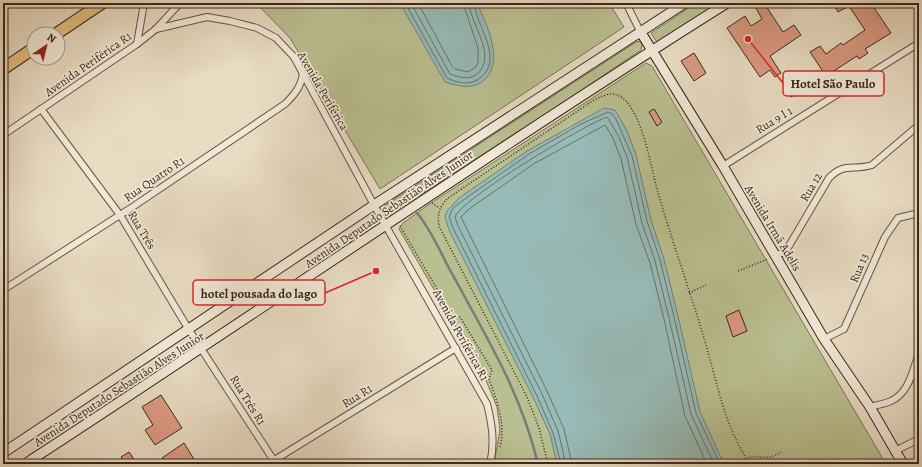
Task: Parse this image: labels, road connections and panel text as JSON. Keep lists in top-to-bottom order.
{
  "streets": {
    "street": [
      "Avenida Periférica R1",
      "Avenida Periférica",
      "Rua 9 I 1",
      "Rua Quatro R1",
      "Rua 12",
      "Avenida Deputado Sebastião Alves Junior",
      "Avenida Irmã Adelis",
      "Rua Três",
      "Rua 13",
      "Rua R1",
      "Rua Três R1"
    ]
  },
  "crossings": [
    ["Avenida Periférica R1", "Avenida Periférica"],
    ["Avenida Periférica R1", "Avenida Deputado Sebastião Alves Junior"],
    ["Avenida Periférica R1", "Rua Três"],
    ["Avenida Periférica R1", "Rua R1"],
    ["Avenida Periférica", "Rua Quatro R1"],
    ["Avenida Periférica", "Avenida Deputado Sebastião Alves Junior"],
    ["Rua 9 I 1", "Avenida Irmã Adelis"],
    ["Rua Quatro R1", "Rua Três"],
    ["Rua 12", "Avenida Irmã Adelis"],
    ["Avenida Deputado Sebastião Alves Junior", "Avenida Irmã Adelis"],
    ["Avenida Deputado Sebastião Alves Junior", "Rua Três"],
    ["Avenida Deputado Sebastião Alves Junior", "Rua Três R1"],
    ["Avenida Irmã Adelis", "Rua 13"],
    ["Rua Três", "Rua Três R1"],
    ["Rua R1", "Rua Três R1"]
  ],
  "places": ["Hotel São Paulo", "hotel pousada do lago"],
  "north": "top right"
}
